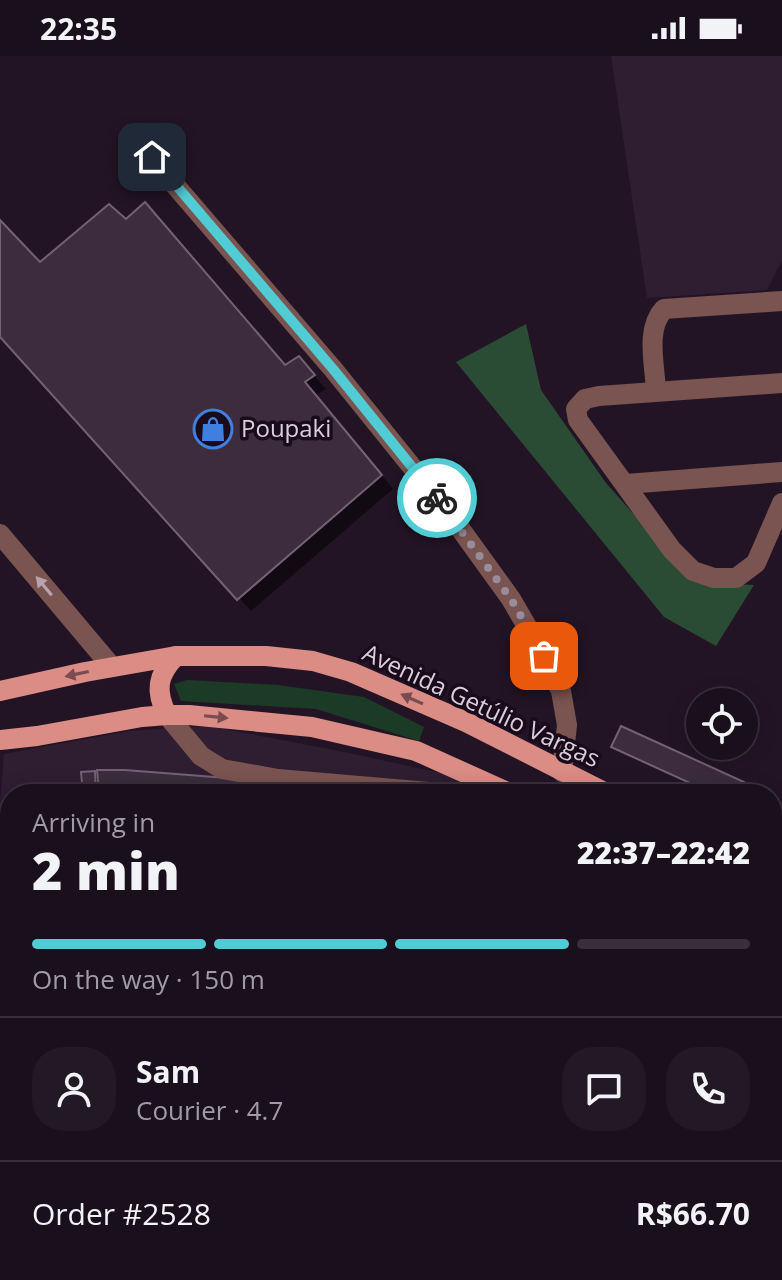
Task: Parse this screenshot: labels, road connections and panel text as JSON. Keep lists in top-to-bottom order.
{
  "streets": {
    "main road": ["Avenida Getúlio Vargas"]
  },
  "places": {
    "shop": ["Poupaki"]
  },
  "page": {
    "status": "22:35",
    "heading": ["2 min", "Arriving in", "22:37–22:42"],
    "panel": [
      "Sam",
      "Courier · 4.7",
      "Order #2528",
      "R$66.70"
    ],
    "bar": "On the way · 150 m"
  }
}
